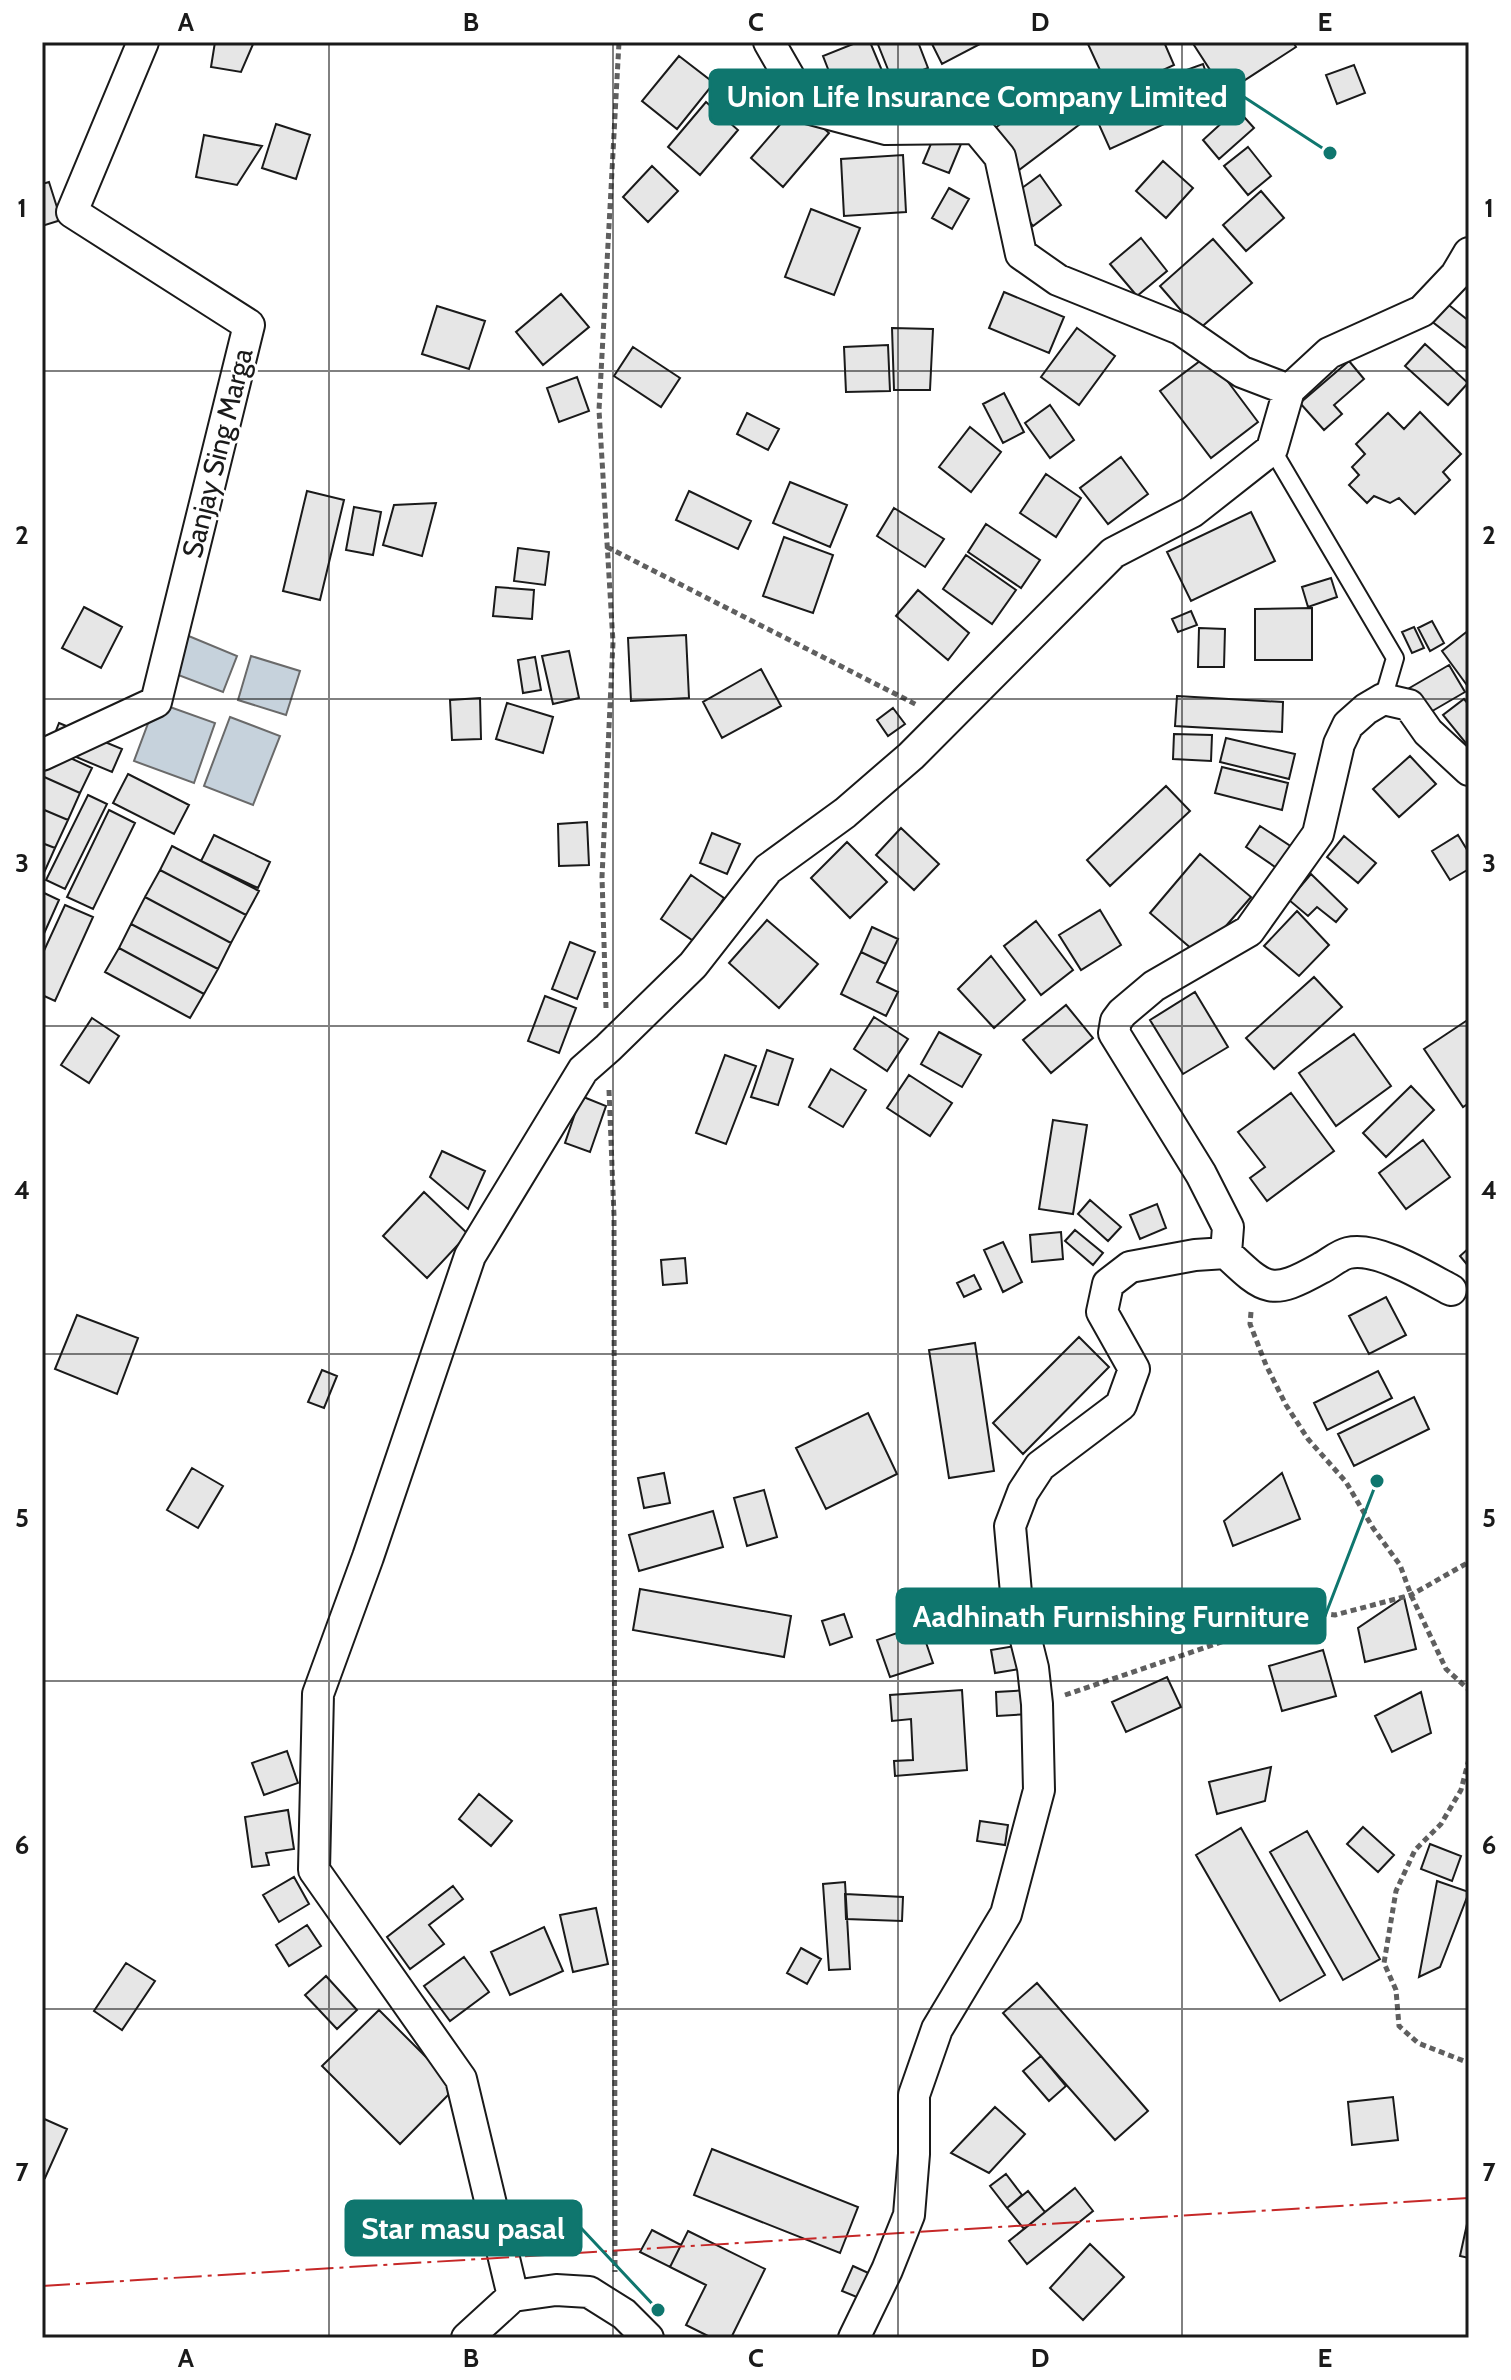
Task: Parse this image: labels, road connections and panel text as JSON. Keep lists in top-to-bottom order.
{
  "streets": {
    "street": ["Sanjay Sing Marga"]
  },
  "places": ["Union Life Insurance Company Limited", "Aadhinath Furnishing Furniture", "Star masu pasal"],
  "grid": {
    "columns": [
      "A",
      "B",
      "C",
      "D",
      "E"
    ],
    "rows": [
      "1",
      "2",
      "3",
      "4",
      "5",
      "6",
      "7"
    ]
  }
}
